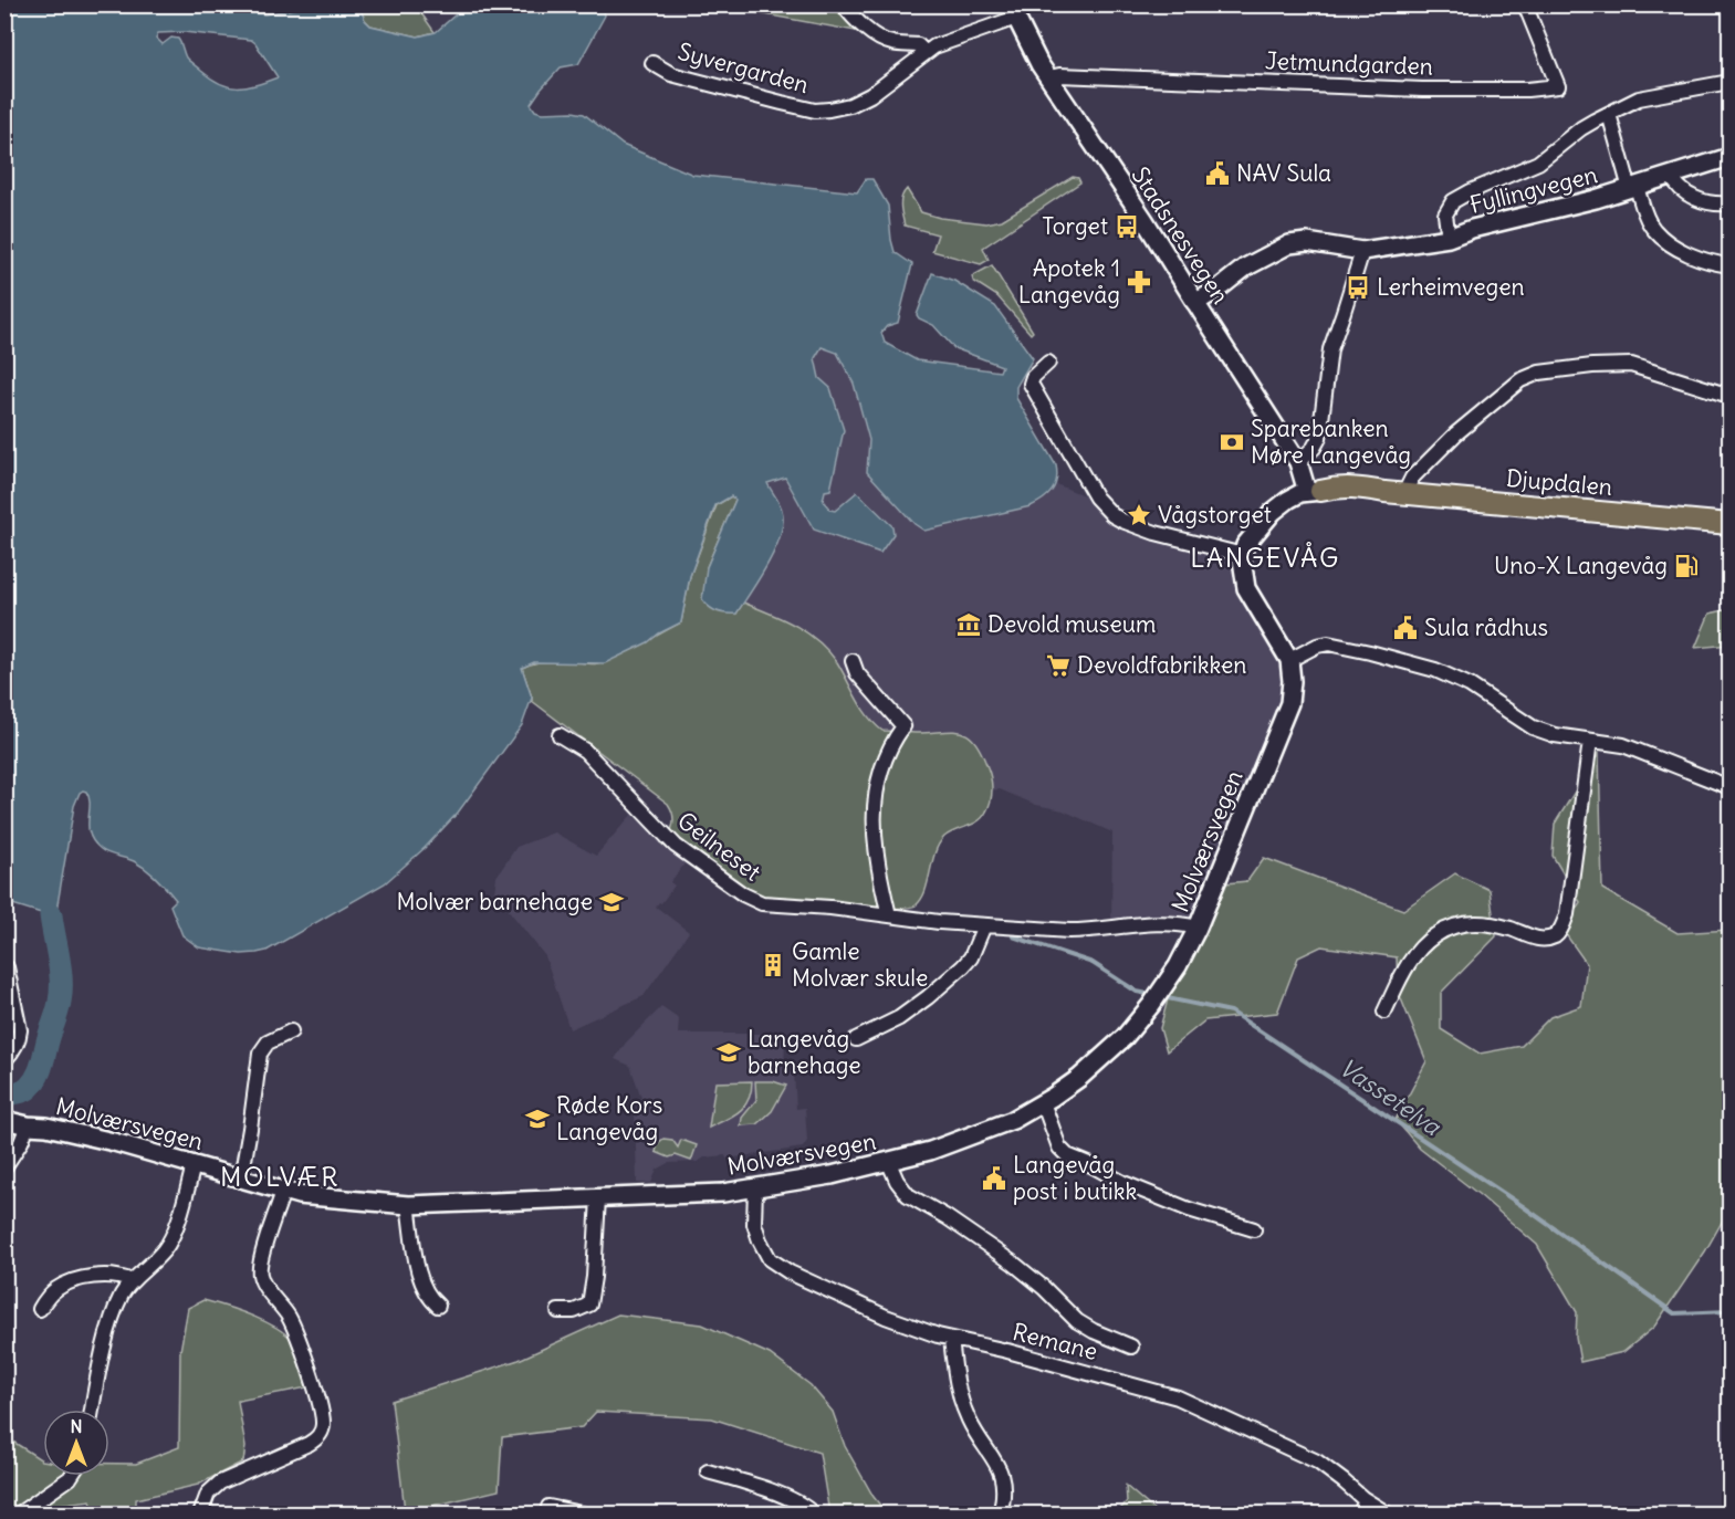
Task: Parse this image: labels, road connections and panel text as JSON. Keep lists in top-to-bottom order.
{
  "streets": {
    "main road": ["Djupdalen"],
    "street": [
      "Jetmundgarden",
      "Syvergarden",
      "Fyllingvegen",
      "Stadsnesvegen",
      "Molværsvegen",
      "Geilneset",
      "Remane"
    ]
  },
  "crossings": [
    ["Jetmundgarden", "Stadsnesvegen"],
    ["Syvergarden", "Stadsnesvegen"],
    ["Fyllingvegen", "Stadsnesvegen"],
    ["Stadsnesvegen", "Djupdalen"],
    ["Molværsvegen", "Geilneset"],
    ["Molværsvegen", "Remane"]
  ],
  "districts": ["LANGEVÅG", "MOLVÆR"],
  "water": ["Vassetelva"],
  "places": {
    "public building": ["NAV Sula", "Sula rådhus", "Langevåg post i butikk"],
    "bus stop": ["Torget", "Lerheimvegen"],
    "pharmacy": ["Apotek 1 Langevåg"],
    "bank": ["Sparebanken Møre Langevåg"],
    "place": ["Vågstorget"],
    "fuel station": ["Uno-X Langevåg"],
    "museum": ["Devold museum"],
    "supermarket": ["Devoldfabrikken"],
    "school or university": ["Molvær barnehage", "Langevåg barnehage", "Røde Kors Langevåg"],
    "building": ["Gamle Molvær skule"]
  },
  "north": "top"
}
